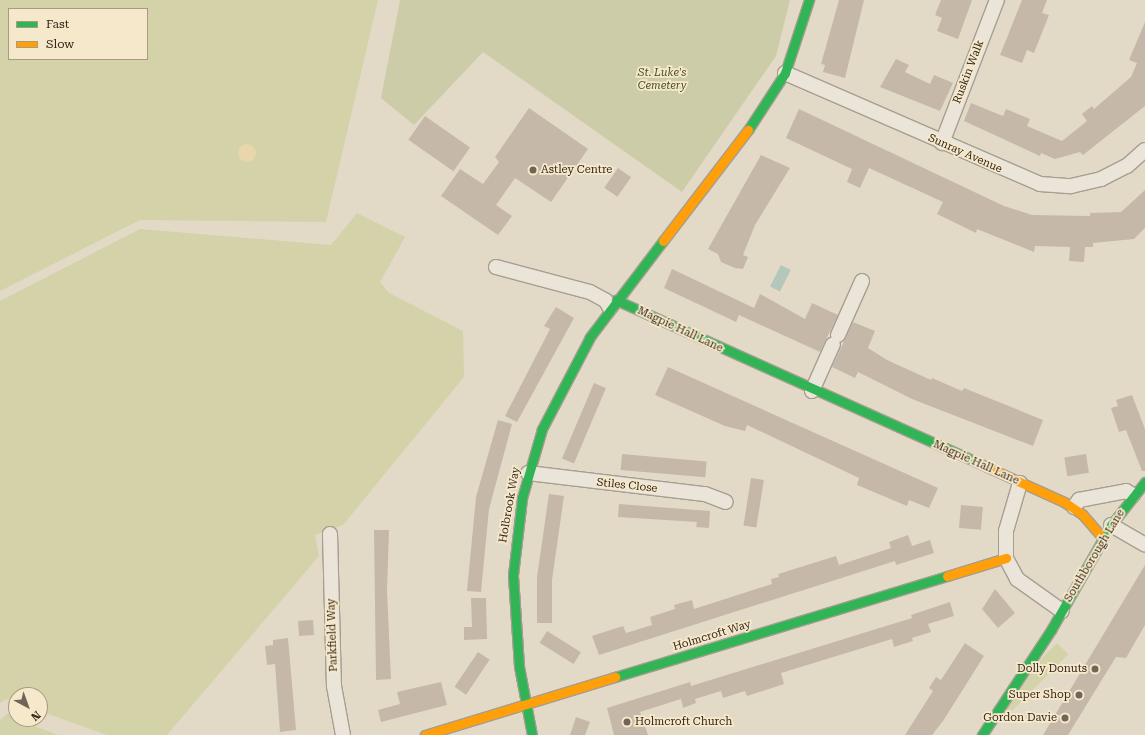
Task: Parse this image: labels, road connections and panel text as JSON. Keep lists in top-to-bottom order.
{
  "streets": {
    "street": [
      "Ruskin Walk",
      "Sunray Avenue",
      "Magpie Hall Lane",
      "Stiles Close",
      "Holbrook Way",
      "Southborough Lane",
      "Parkfield Way",
      "Holmcroft Way"
    ]
  },
  "crossings": [
    ["Ruskin Walk", "Sunray Avenue"],
    ["Magpie Hall Lane", "Holbrook Way"],
    ["Magpie Hall Lane", "Southborough Lane"],
    ["Stiles Close", "Holbrook Way"],
    ["Holbrook Way", "Holmcroft Way"],
    ["Southborough Lane", "Holmcroft Way"]
  ],
  "parks": ["St. Luke's Cemetery"],
  "places": [
    "Astley Centre",
    "Dolly Donuts",
    "Super Shop",
    "Gordon Davie",
    "Holmcroft Church"
  ],
  "legend": ["Fast", "Slow"],
  "north": "bottom right"
}
